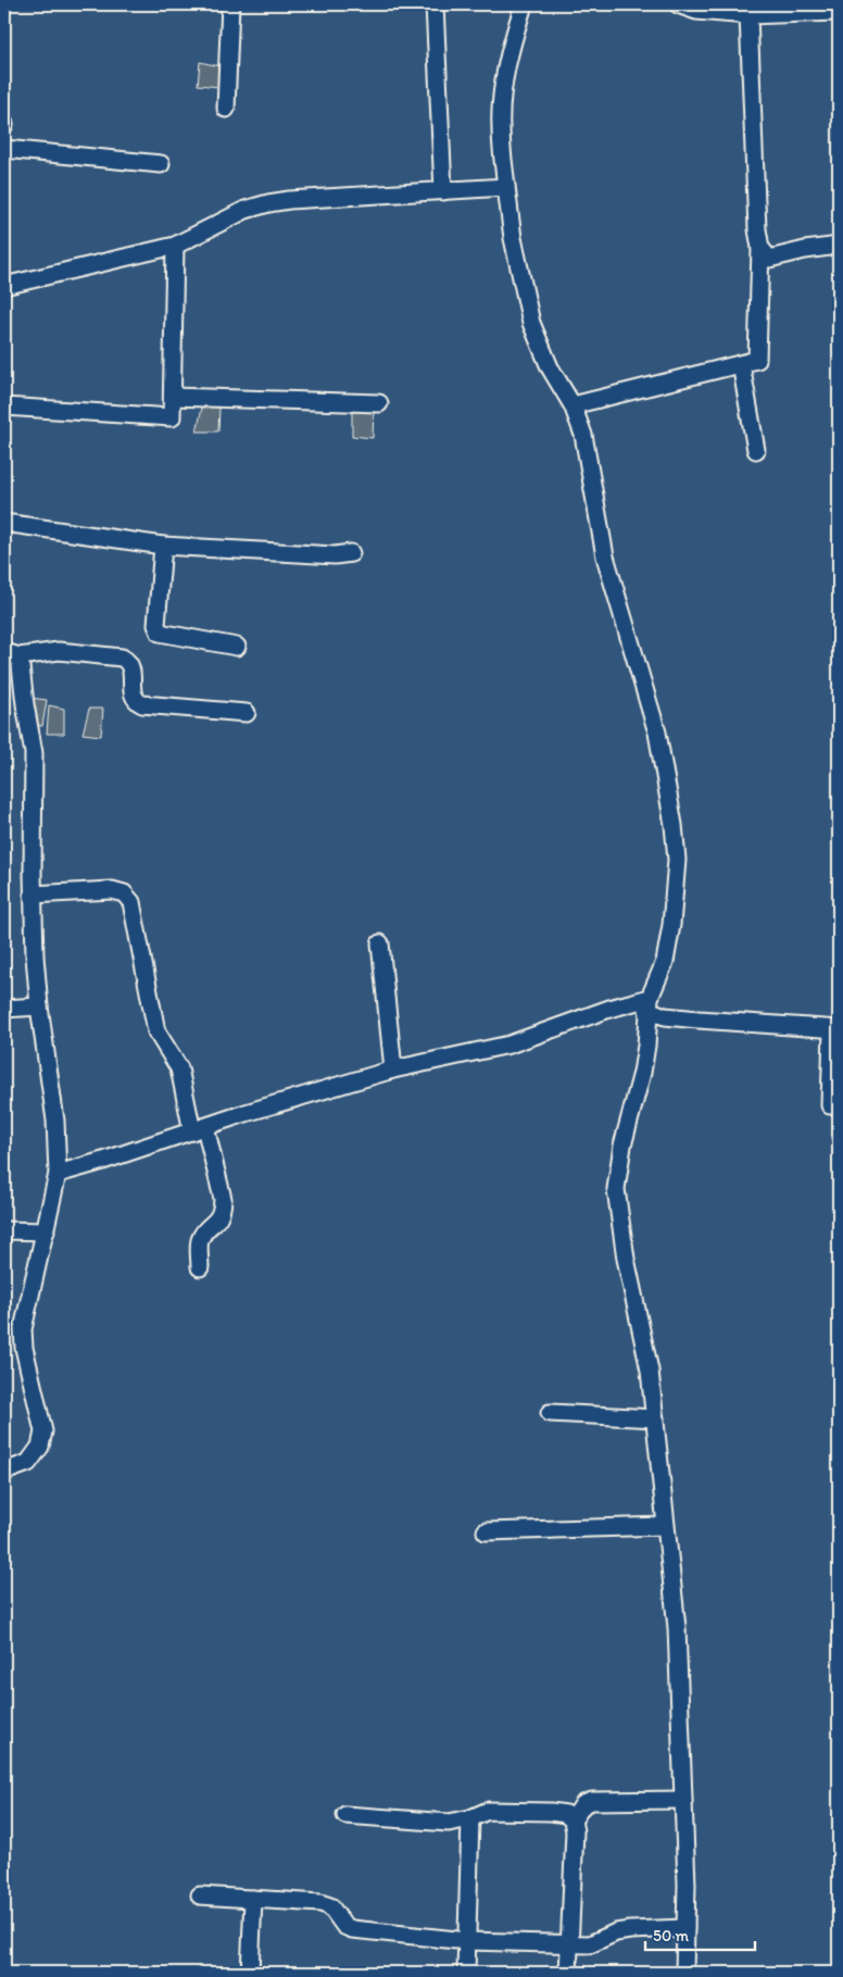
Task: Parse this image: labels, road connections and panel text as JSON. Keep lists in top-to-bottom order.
{
  "scale_bar": "50 m"
}
